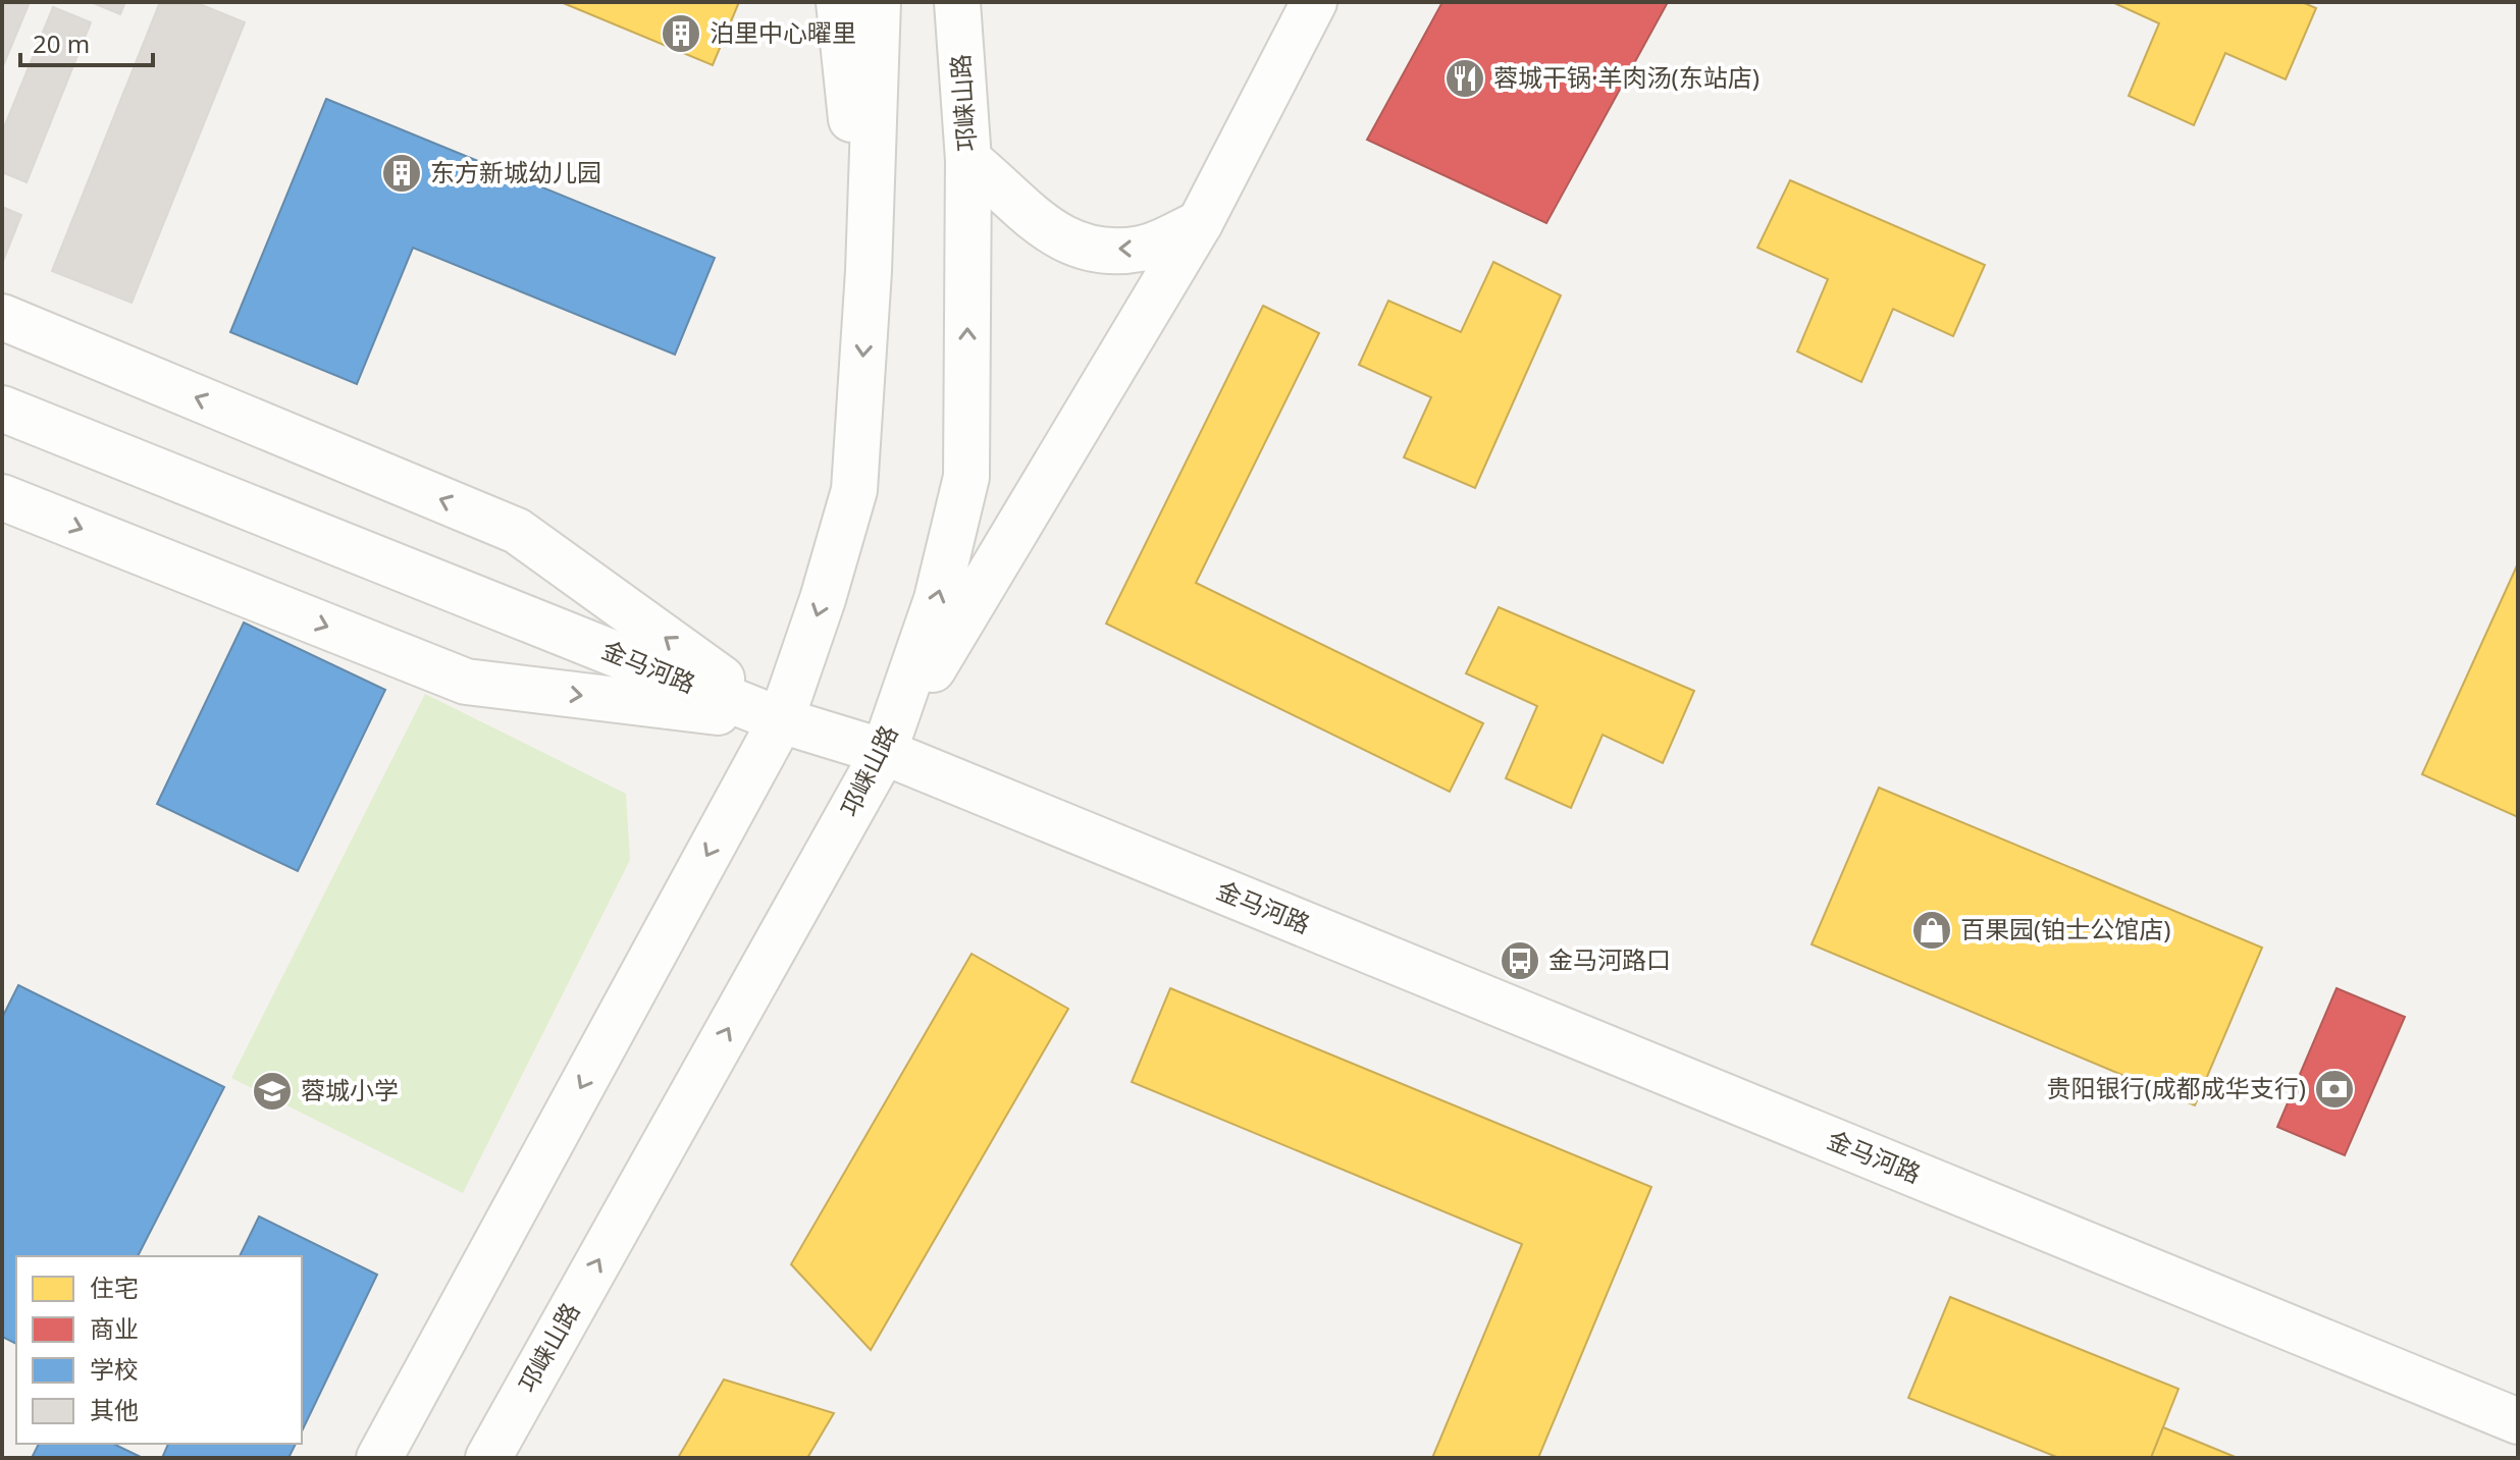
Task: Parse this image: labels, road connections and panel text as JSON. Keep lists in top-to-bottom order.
{
  "streets": {
    "street": ["邛崃山路", "金马河路"]
  },
  "crossings": [
    ["邛崃山路", "金马河路"]
  ],
  "places": {
    "building": ["泊里中心曜里", "东方新城幼儿园"],
    "restaurant": ["蓉城干锅·羊肉汤(东站店)"],
    "shop": ["百果园(铂士公馆店)"],
    "bus stop": ["金马河路口"],
    "bank": ["贵阳银行(成都成华支行)"],
    "school or university": ["蓉城小学"]
  },
  "legend": [
    "住宅",
    "商业",
    "学校",
    "其他"
  ],
  "scale_bar": "20 m"
}
